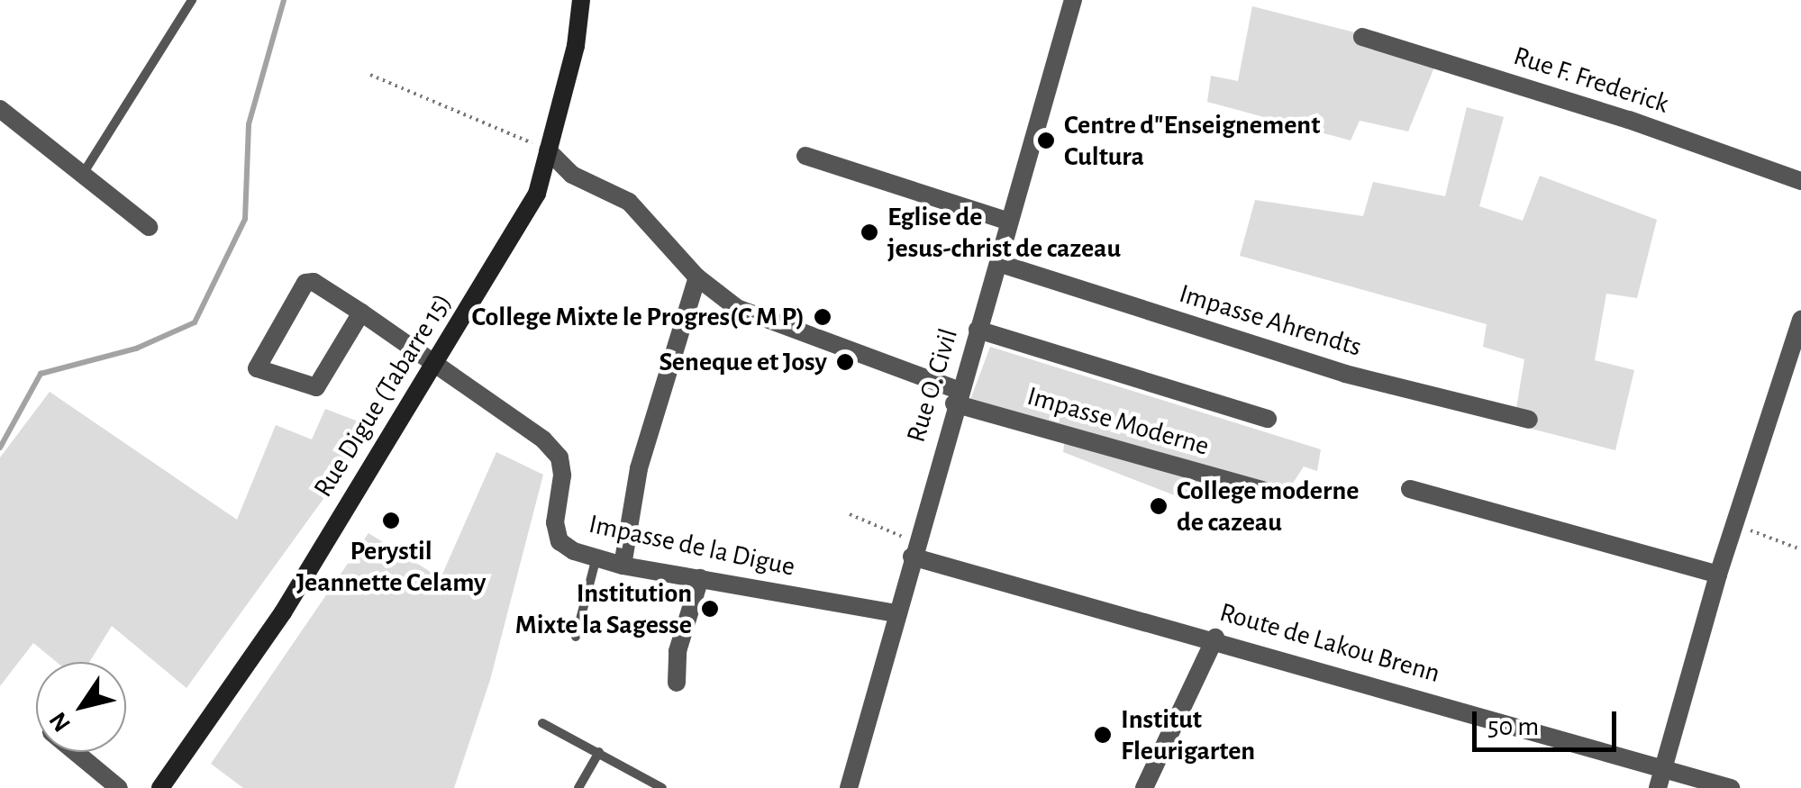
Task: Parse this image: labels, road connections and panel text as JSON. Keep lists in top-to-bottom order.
{
  "streets": {
    "street": [
      "Rue F. Frederick",
      "Impasse Ahrendts",
      "Rue O. Civil",
      "Rue Digue (Tabarre 15)",
      "Impasse Moderne",
      "Impasse de la Digue",
      "Route de Lakou Brenn"
    ]
  },
  "crossings": [
    ["Impasse Ahrendts", "Rue O. Civil"],
    ["Rue O. Civil", "Impasse Moderne"],
    ["Rue O. Civil", "Impasse de la Digue"],
    ["Rue O. Civil", "Route de Lakou Brenn"],
    ["Rue Digue (Tabarre 15)", "Impasse Moderne"],
    ["Rue Digue (Tabarre 15)", "Impasse de la Digue"]
  ],
  "places": [
    "Centre d\"Enseignement Cultura",
    "Eglise de jesus-christ de cazeau",
    "College Mixte le Progres(C M P)",
    "Seneque et Josy",
    "College moderne de cazeau",
    "Perystil Jeannette Celamy",
    "Institution Mixte la Sagesse",
    "Institut Fleurigarten"
  ],
  "scale_bar": "50 m",
  "north": "bottom left"
}
